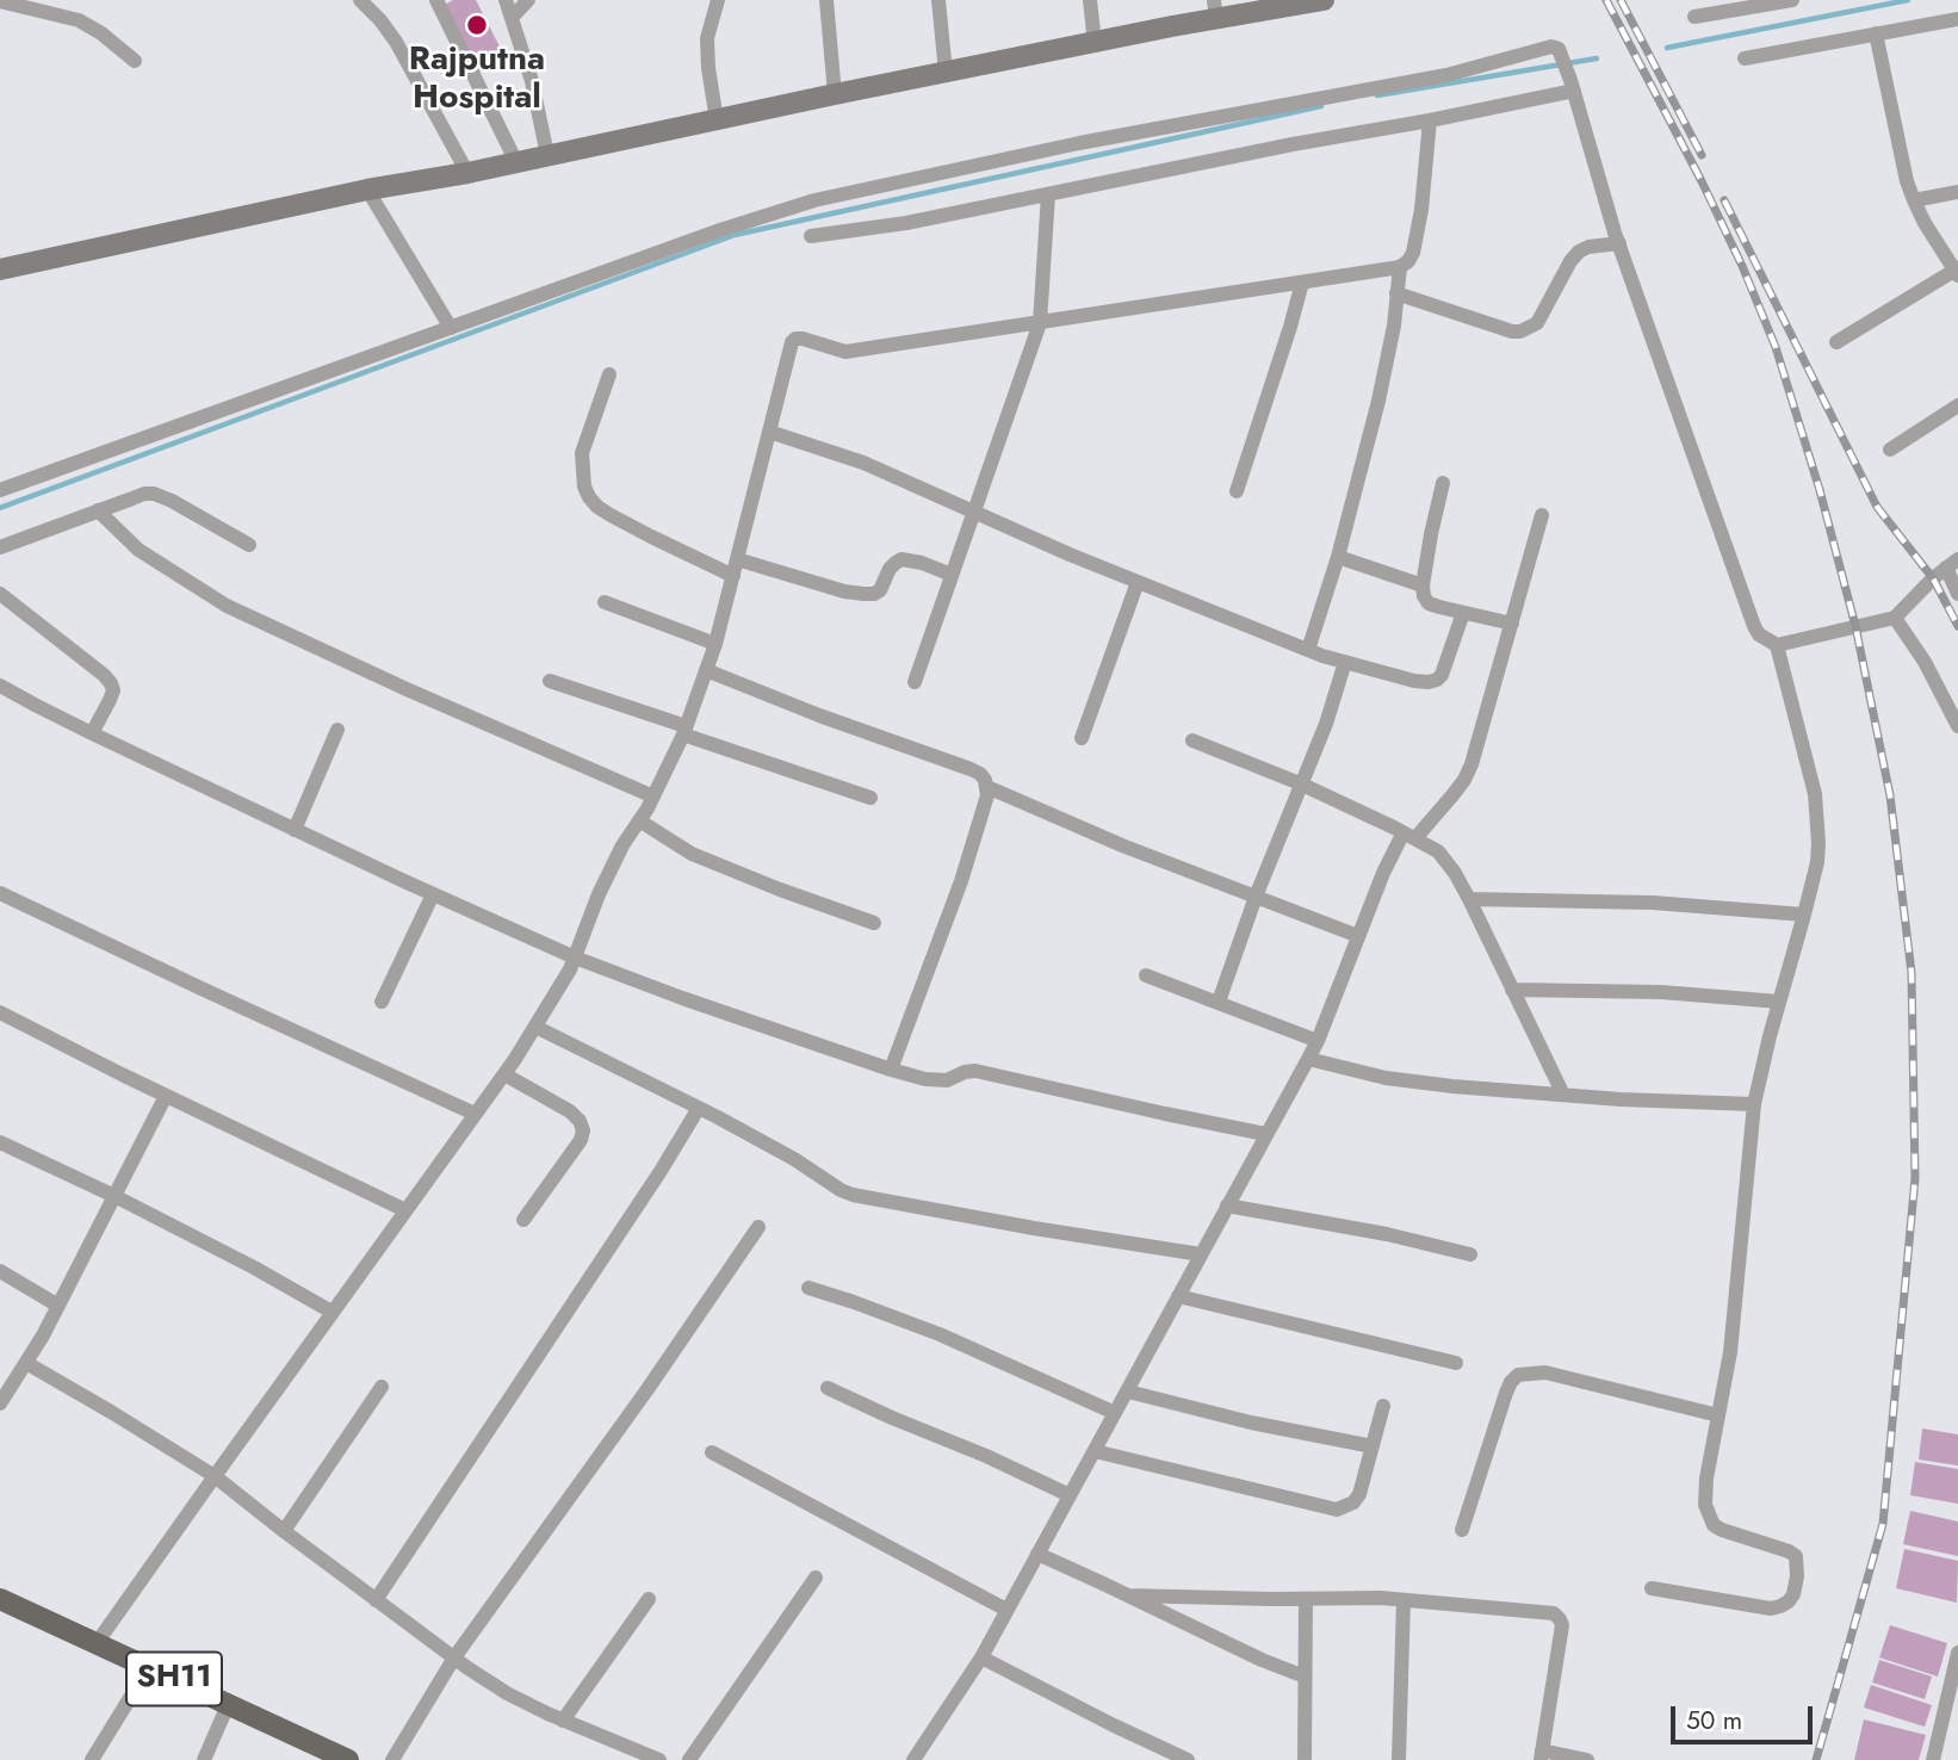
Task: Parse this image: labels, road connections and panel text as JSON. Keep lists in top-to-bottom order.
{
  "streets": {
    "main road": ["SH11"]
  },
  "places": ["Rajputna Hospital"],
  "scale_bar": "50 m"
}
